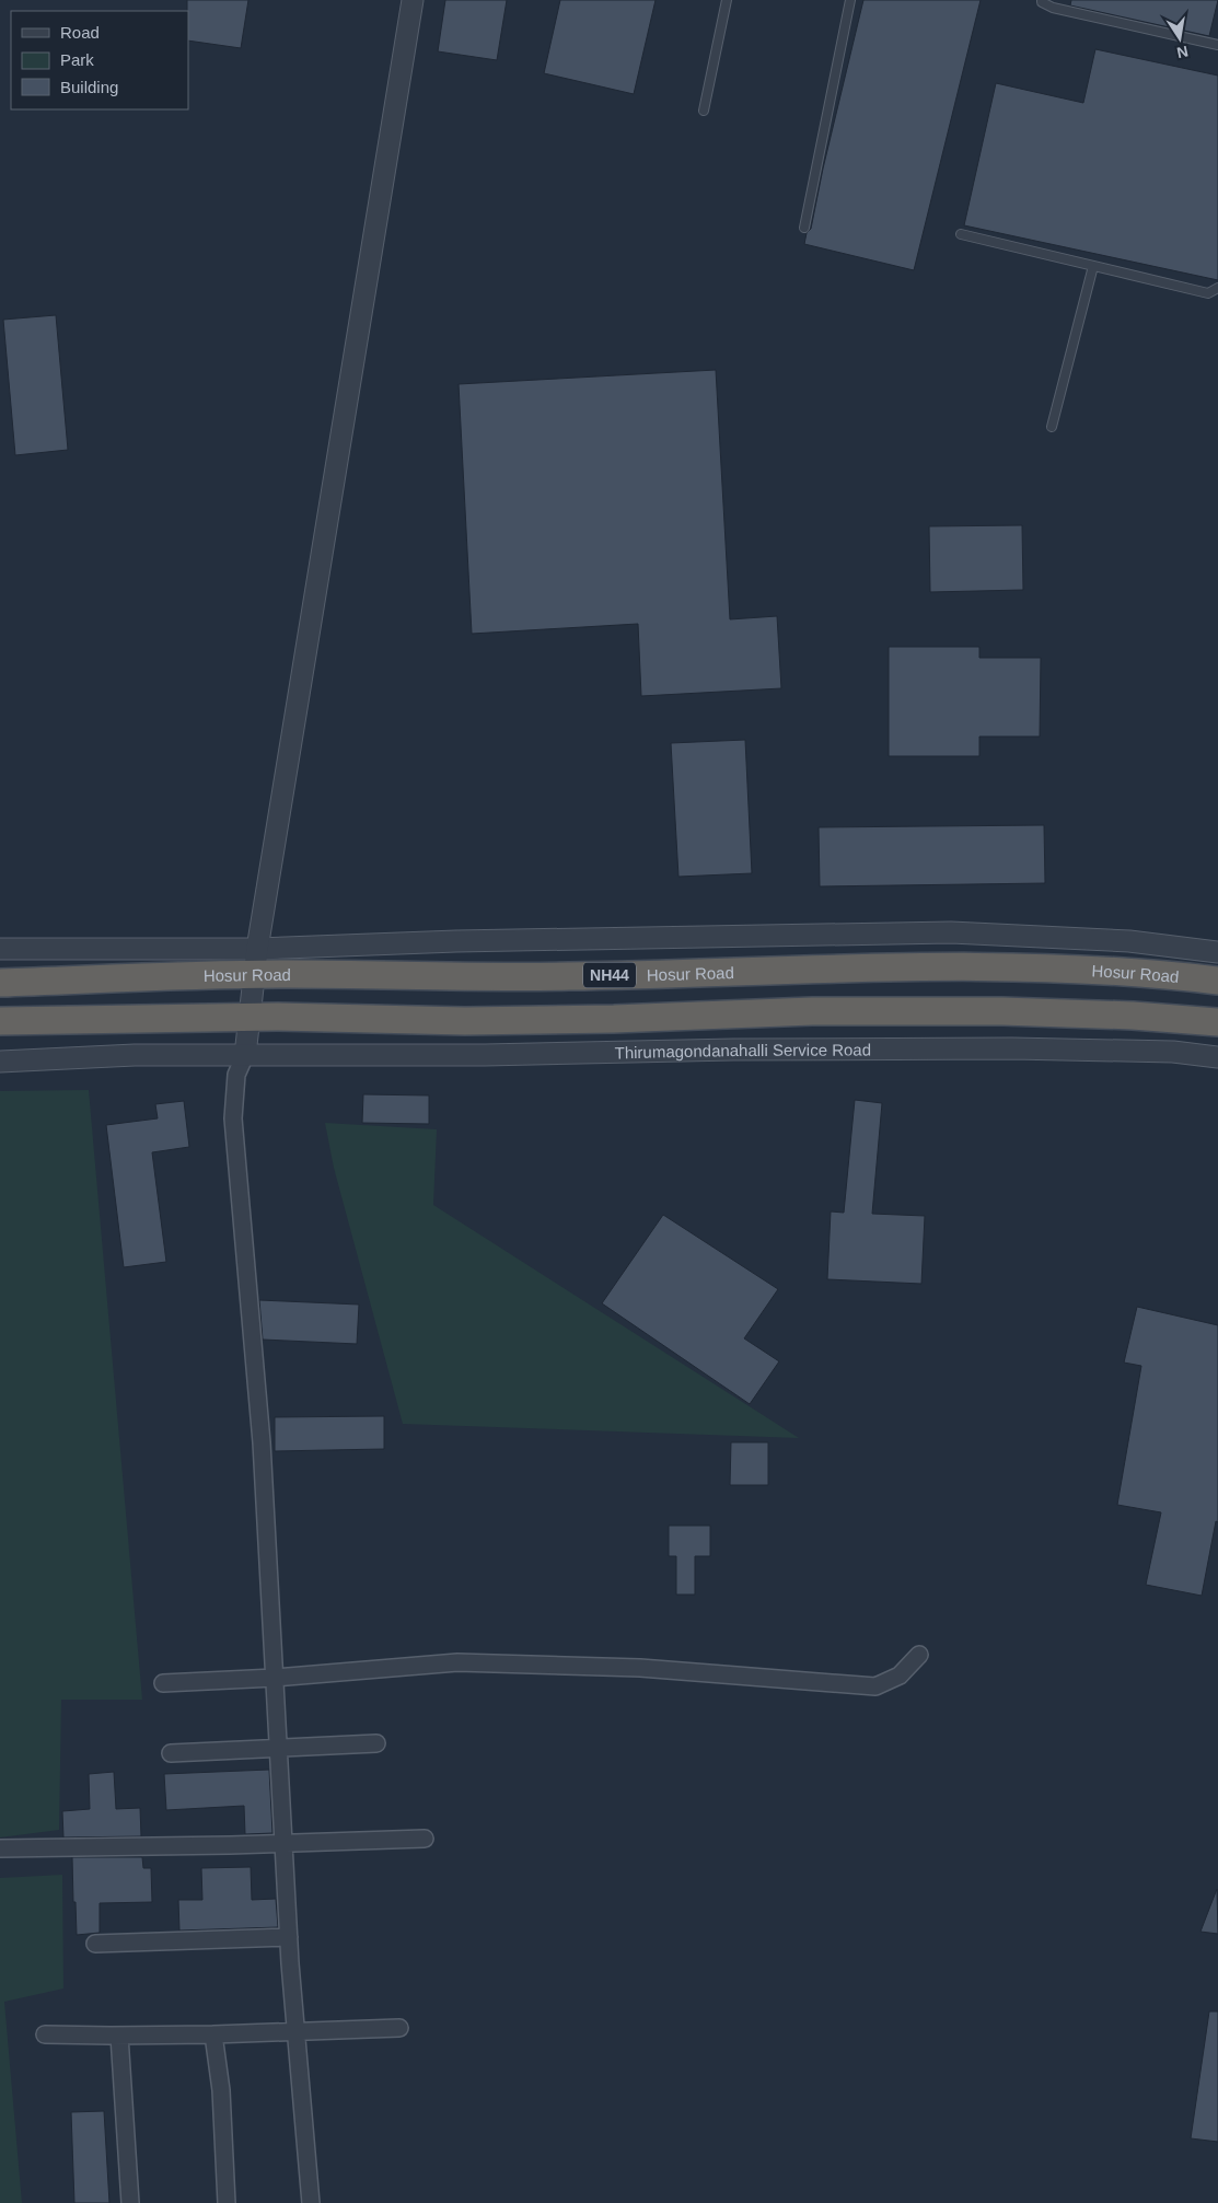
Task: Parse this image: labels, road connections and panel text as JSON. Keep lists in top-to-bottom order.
{
  "streets": {
    "highway": ["Hosur Road", "NH44"],
    "street": ["Thirumagondanahalli Service Road"]
  },
  "legend": ["Road", "Park", "Building"],
  "north": "bottom"
}
